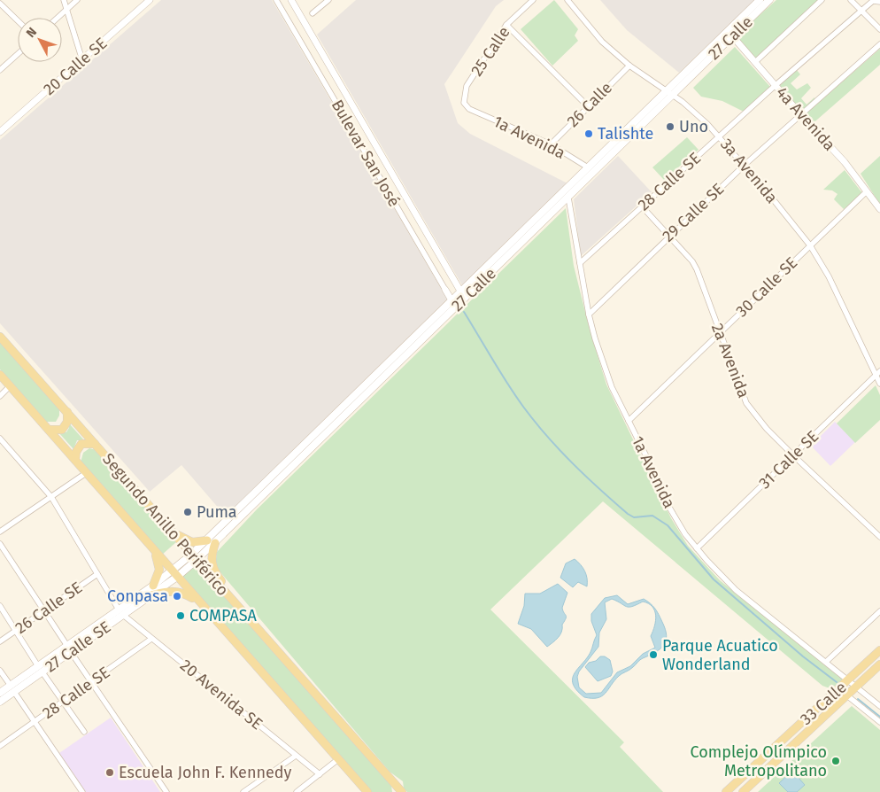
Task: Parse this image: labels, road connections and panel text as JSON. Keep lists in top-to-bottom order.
{
  "streets": {
    "main road": [
      "27 Calle",
      "Segundo Anillo Periférico",
      "27 Calle SE",
      "33 Calle"
    ],
    "street": [
      "25 Calle",
      "20 Calle SE",
      "26 Calle",
      "4a Avenida",
      "1a Avenida",
      "Bulevar San José",
      "3a Avenida",
      "28 Calle SE",
      "29 Calle SE",
      "30 Calle SE",
      "2a Avenida",
      "31 Calle SE",
      "26 Calle SE",
      "20 Avenida SE"
    ]
  },
  "crossings": [
    ["27 Calle", "4a Avenida"],
    ["27 Calle", "1a Avenida"],
    ["27 Calle", "Bulevar San José"],
    ["27 Calle", "3a Avenida"],
    ["27 Calle", "Segundo Anillo Periférico"],
    ["27 Calle", "27 Calle SE"],
    ["25 Calle", "1a Avenida"],
    ["26 Calle", "1a Avenida"],
    ["26 Calle", "3a Avenida"],
    ["4a Avenida", "28 Calle SE"],
    ["4a Avenida", "29 Calle SE"],
    ["4a Avenida", "30 Calle SE"],
    ["1a Avenida", "28 Calle SE"],
    ["1a Avenida", "29 Calle SE"],
    ["1a Avenida", "30 Calle SE"],
    ["1a Avenida", "31 Calle SE"],
    ["1a Avenida", "33 Calle"],
    ["3a Avenida", "28 Calle SE"],
    ["3a Avenida", "29 Calle SE"],
    ["3a Avenida", "30 Calle SE"],
    ["3a Avenida", "31 Calle SE"],
    ["28 Calle SE", "2a Avenida"],
    ["28 Calle SE", "20 Avenida SE"],
    ["29 Calle SE", "2a Avenida"],
    ["30 Calle SE", "2a Avenida"],
    ["2a Avenida", "31 Calle SE"],
    ["Segundo Anillo Periférico", "27 Calle SE"],
    ["26 Calle SE", "20 Avenida SE"],
    ["27 Calle SE", "20 Avenida SE"]
  ],
  "places": [
    "Uno",
    "Talishte",
    "Puma",
    "Conpasa",
    "COMPASA",
    "Parque Acuatico Wonderland",
    "Complejo Olímpico Metropolitano",
    "Escuela John F. Kennedy"
  ],
  "north": "top left"
}
